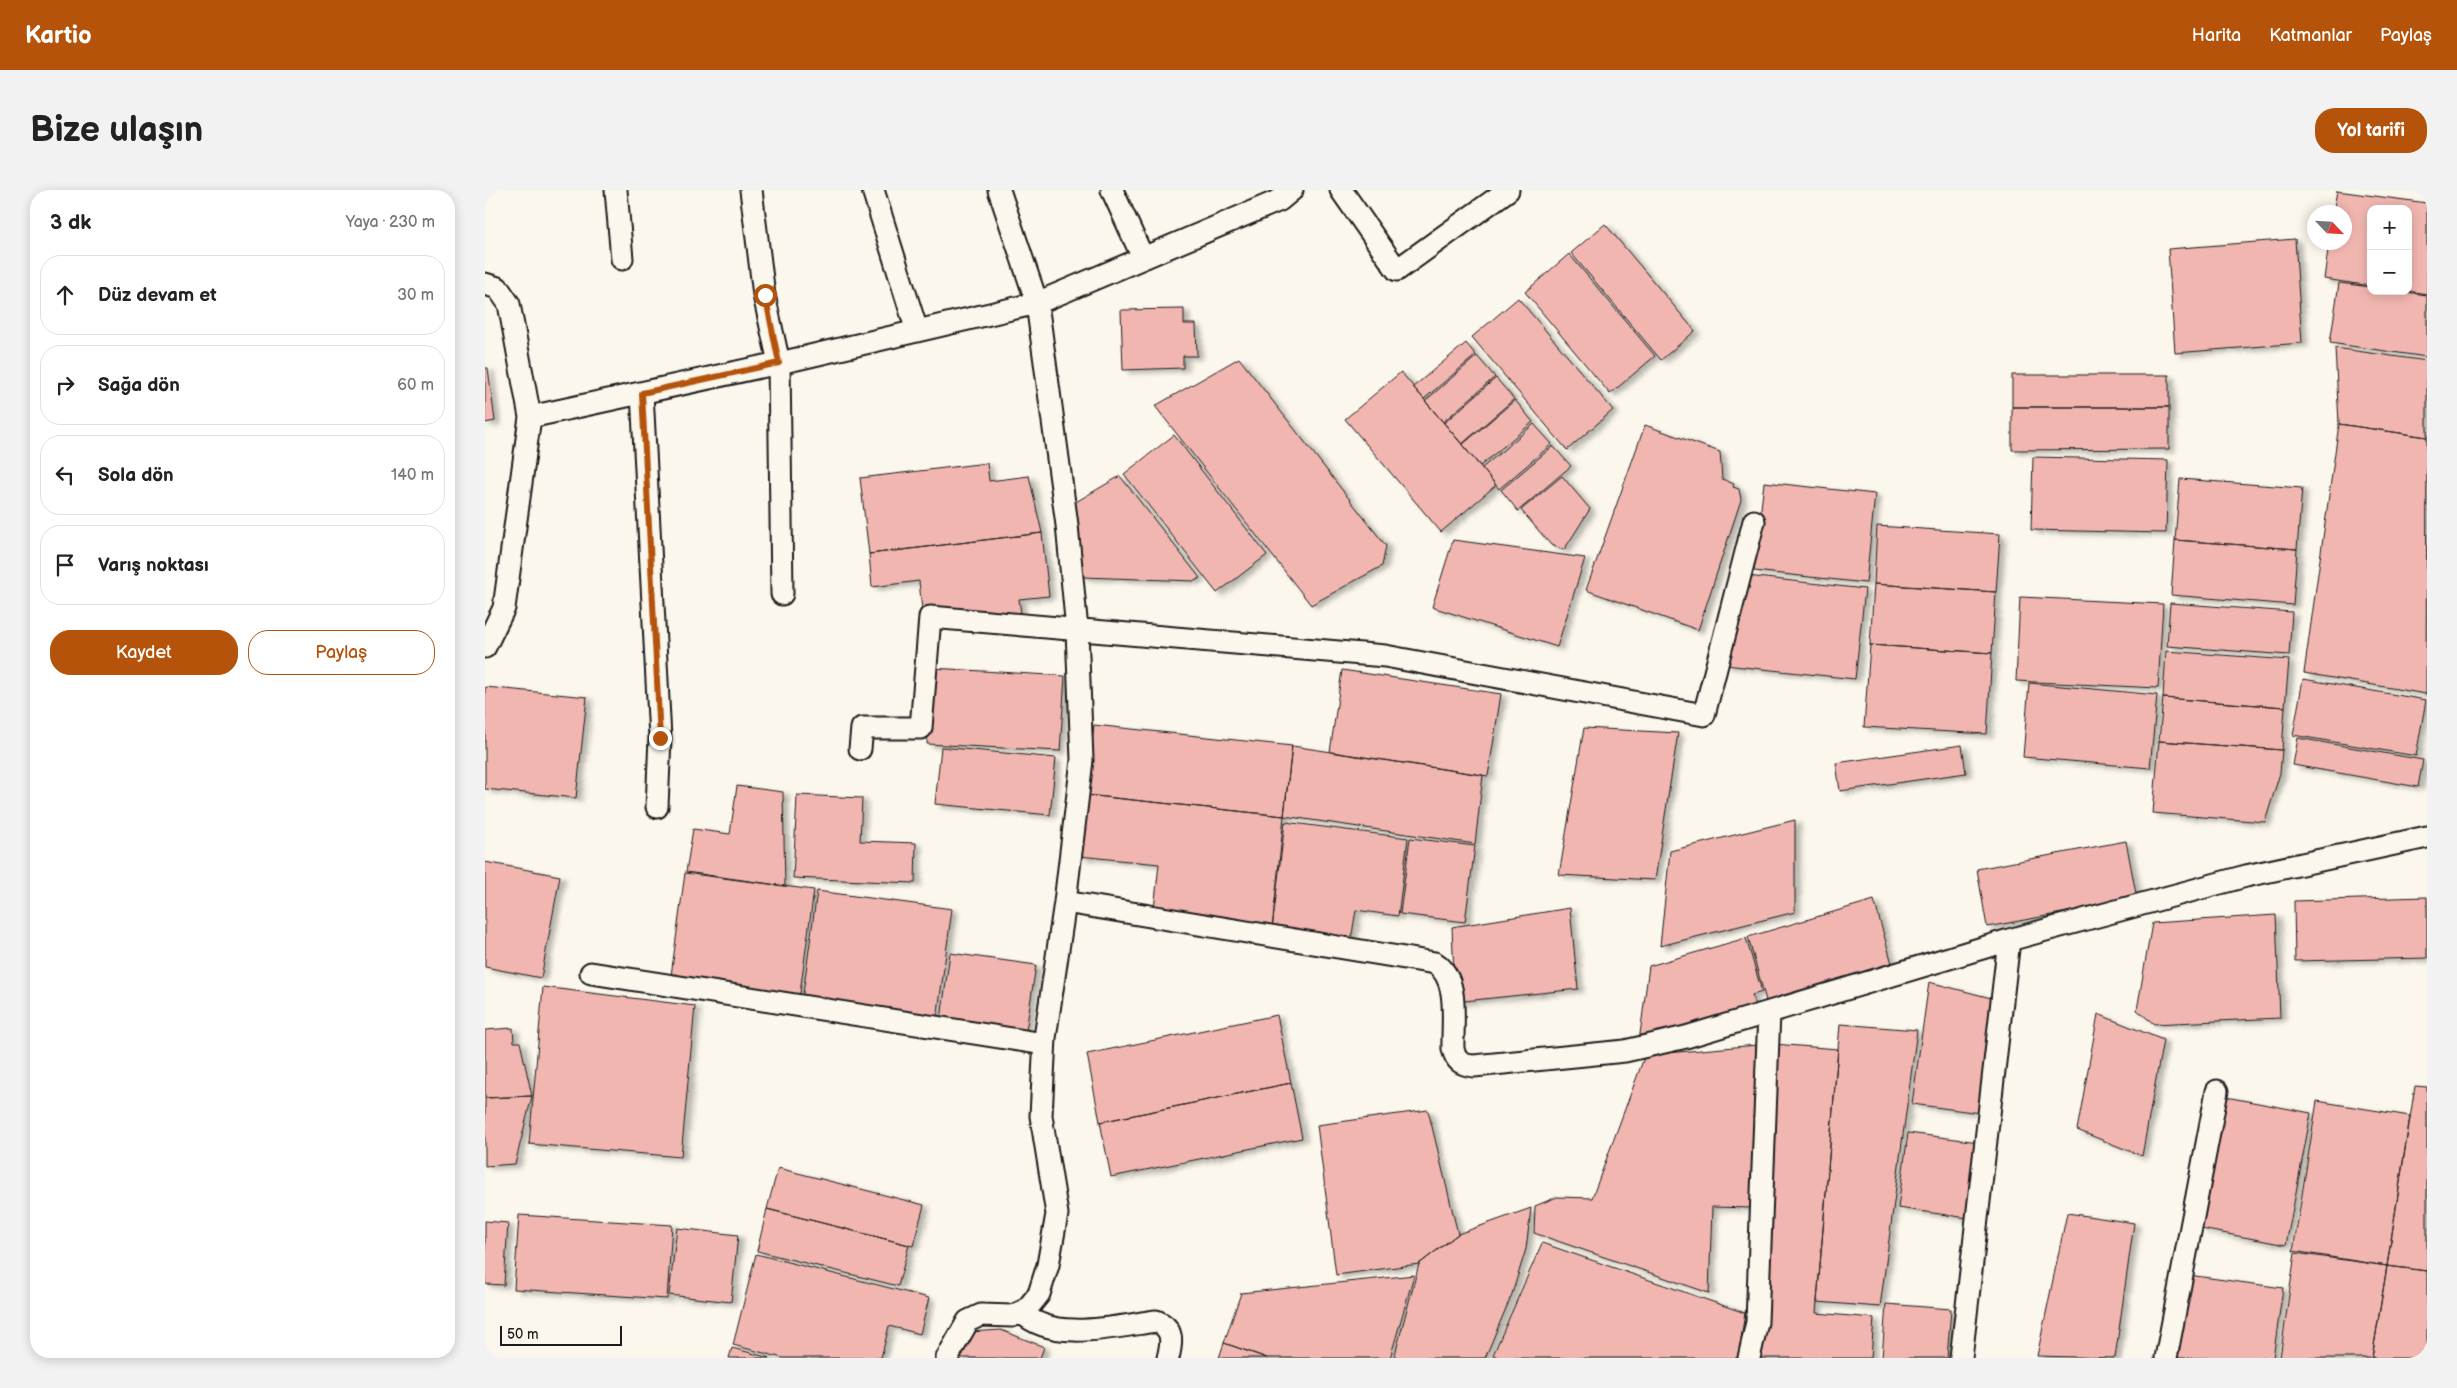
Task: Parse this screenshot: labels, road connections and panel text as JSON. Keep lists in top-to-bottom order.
{
  "scale_bar": "50 m",
  "north": "bottom right",
  "page": {
    "header": "Kartio",
    "nav": ["Harita", "Katmanlar", "Paylaş"],
    "buttons": [
      "Yol tarifi",
      ["Kaydet", "Paylaş"]
    ],
    "title": "Bize ulaşın",
    "heading": ["3 dk", "Yaya · 230 m"],
    "map_buttons": ["+", "−"],
    "list": [
      ["Düz devam et", "30 m"],
      ["Sağa dön", "60 m"],
      ["Sola dön", "140 m"],
      "Varış noktası"
    ],
    "scale": "50 m"
  }
}
